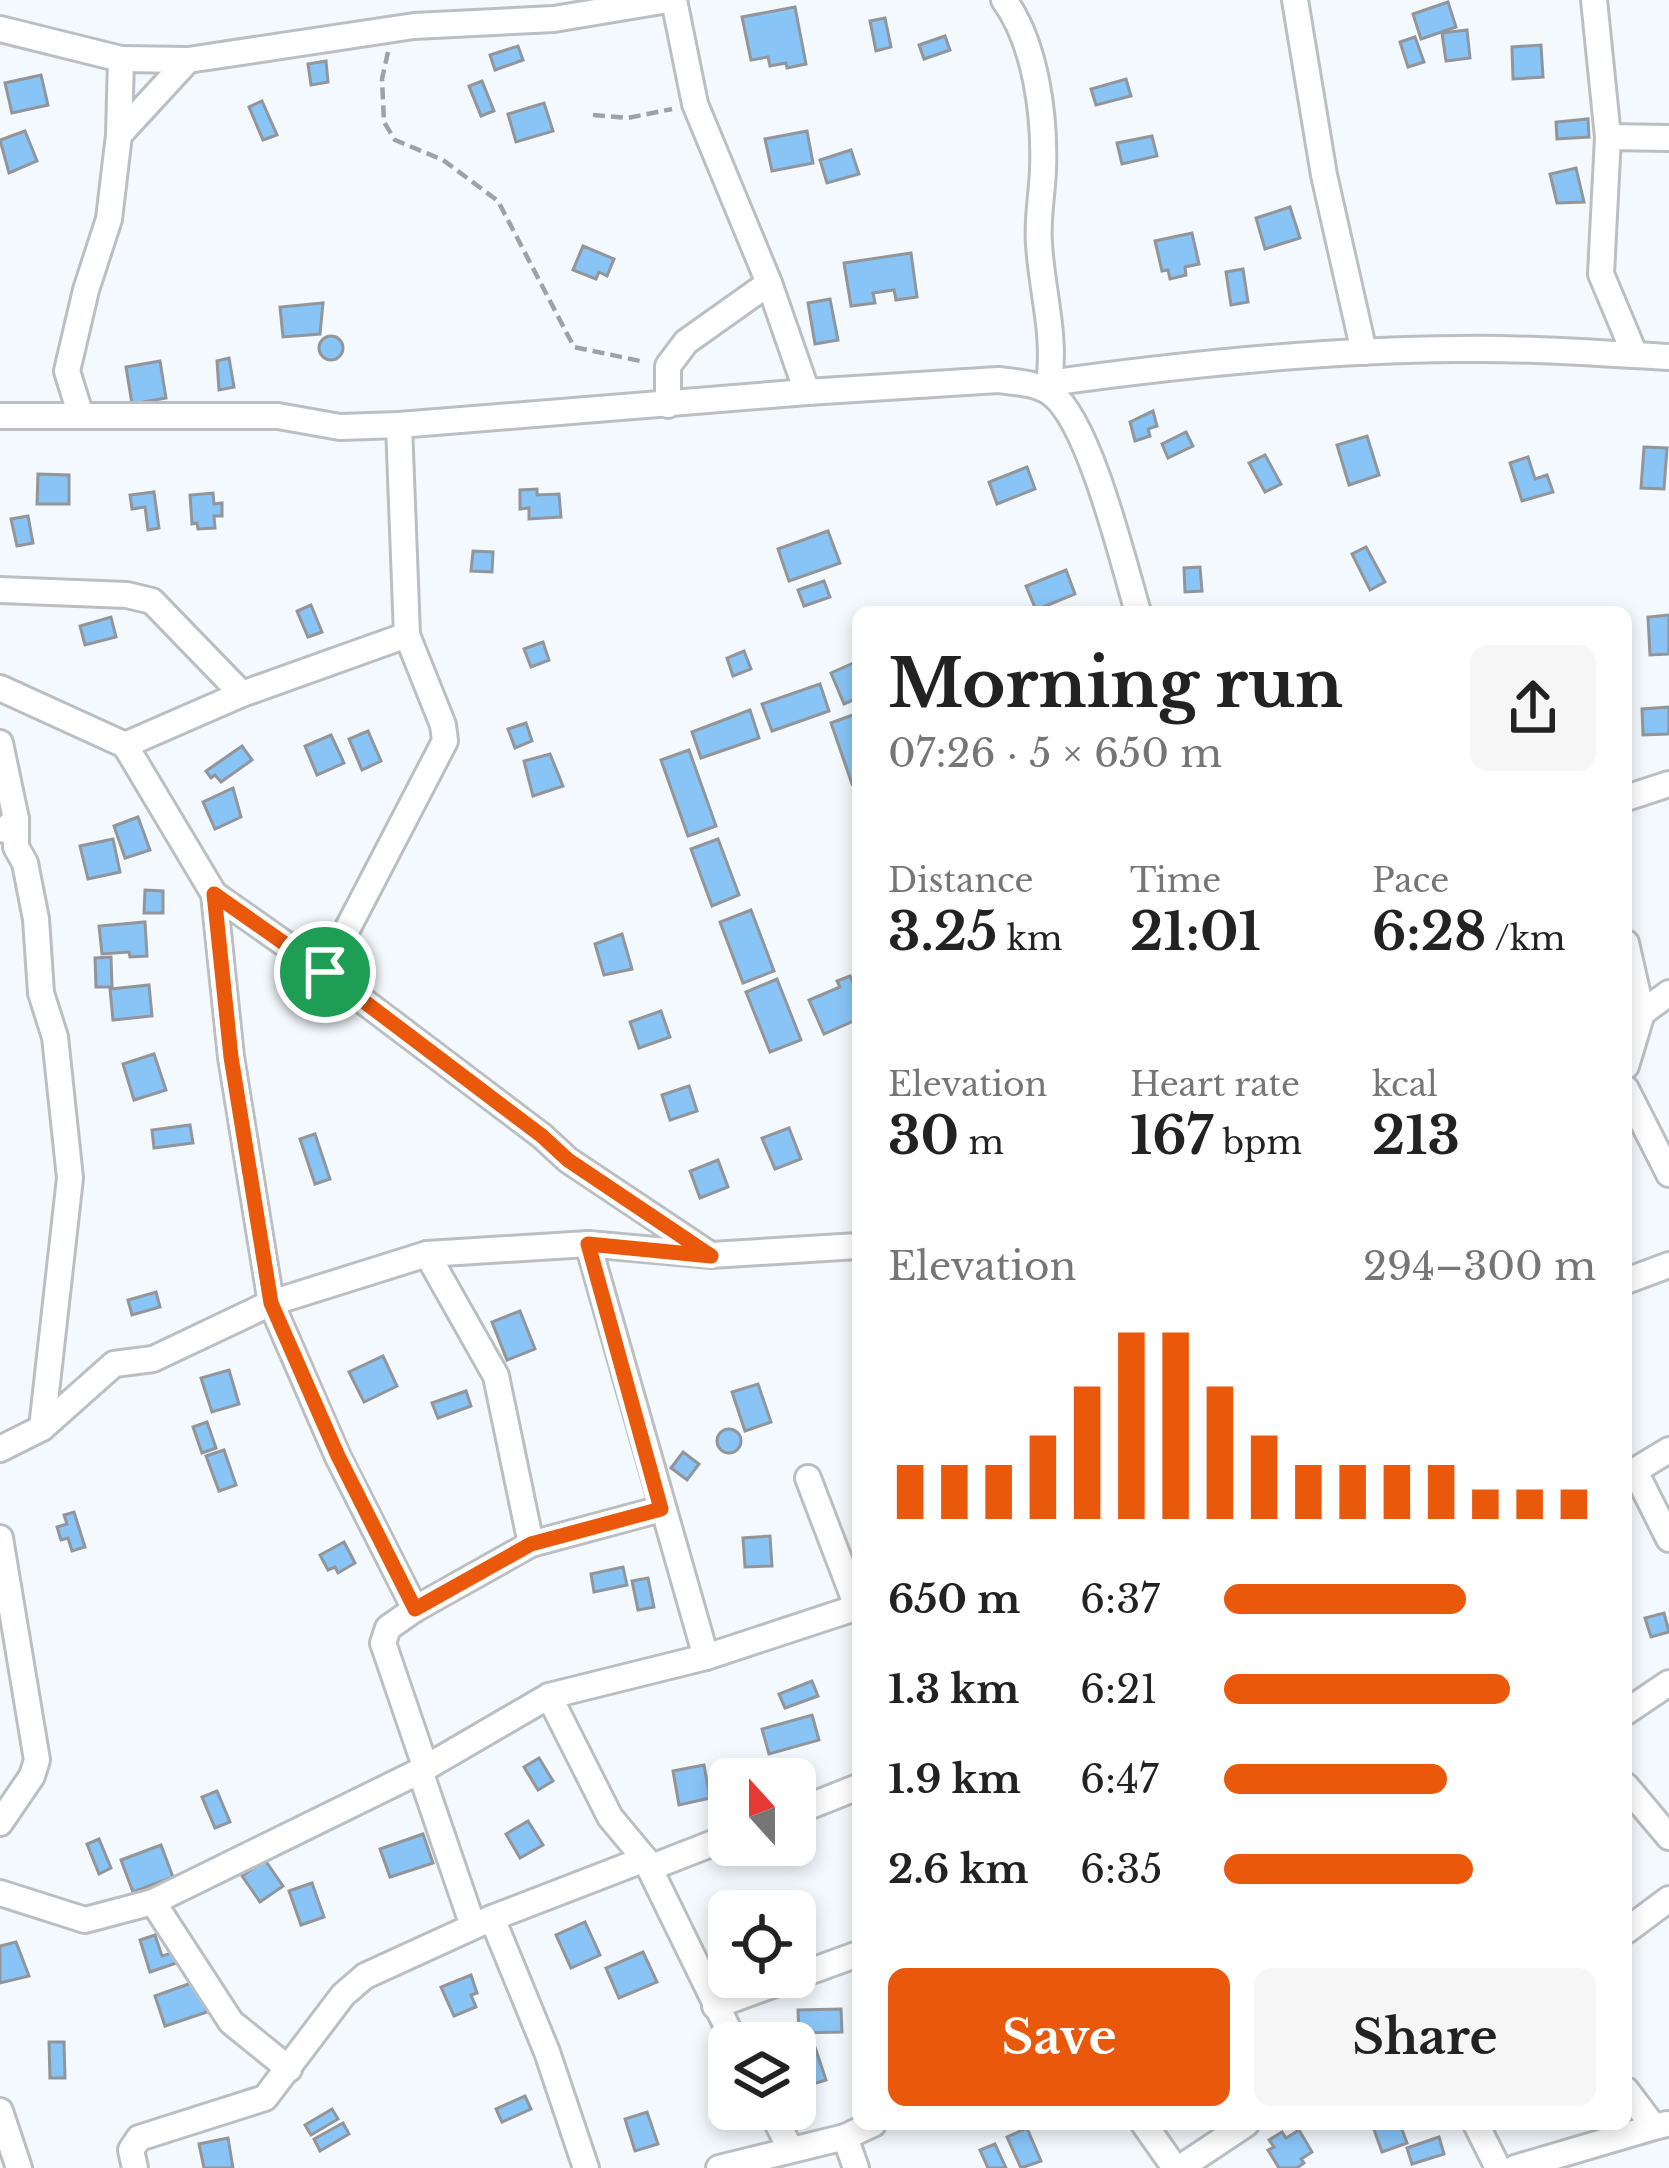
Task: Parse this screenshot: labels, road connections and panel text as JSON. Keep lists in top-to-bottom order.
{
  "north": "top",
  "page": {
    "heading": ["Morning run", "07:26 · 5 × 650 m"],
    "stats": [
      ["Distance", "3.25 km"],
      ["Time", "21:01"],
      ["Pace", "6:28 /km"],
      ["Elevation", "30 m"],
      ["Heart rate", "167 bpm"],
      ["kcal", "213"]
    ],
    "chart": ["Elevation", "294–300 m"],
    "list": [
      {
        "name": "650 m",
        "note": "6:37"
      },
      {
        "name": "1.3 km",
        "note": "6:21"
      },
      {
        "name": "1.9 km",
        "note": "6:47"
      },
      {
        "name": "2.6 km",
        "note": "6:35"
      }
    ],
    "buttons": ["Save", "Share"]
  }
}
